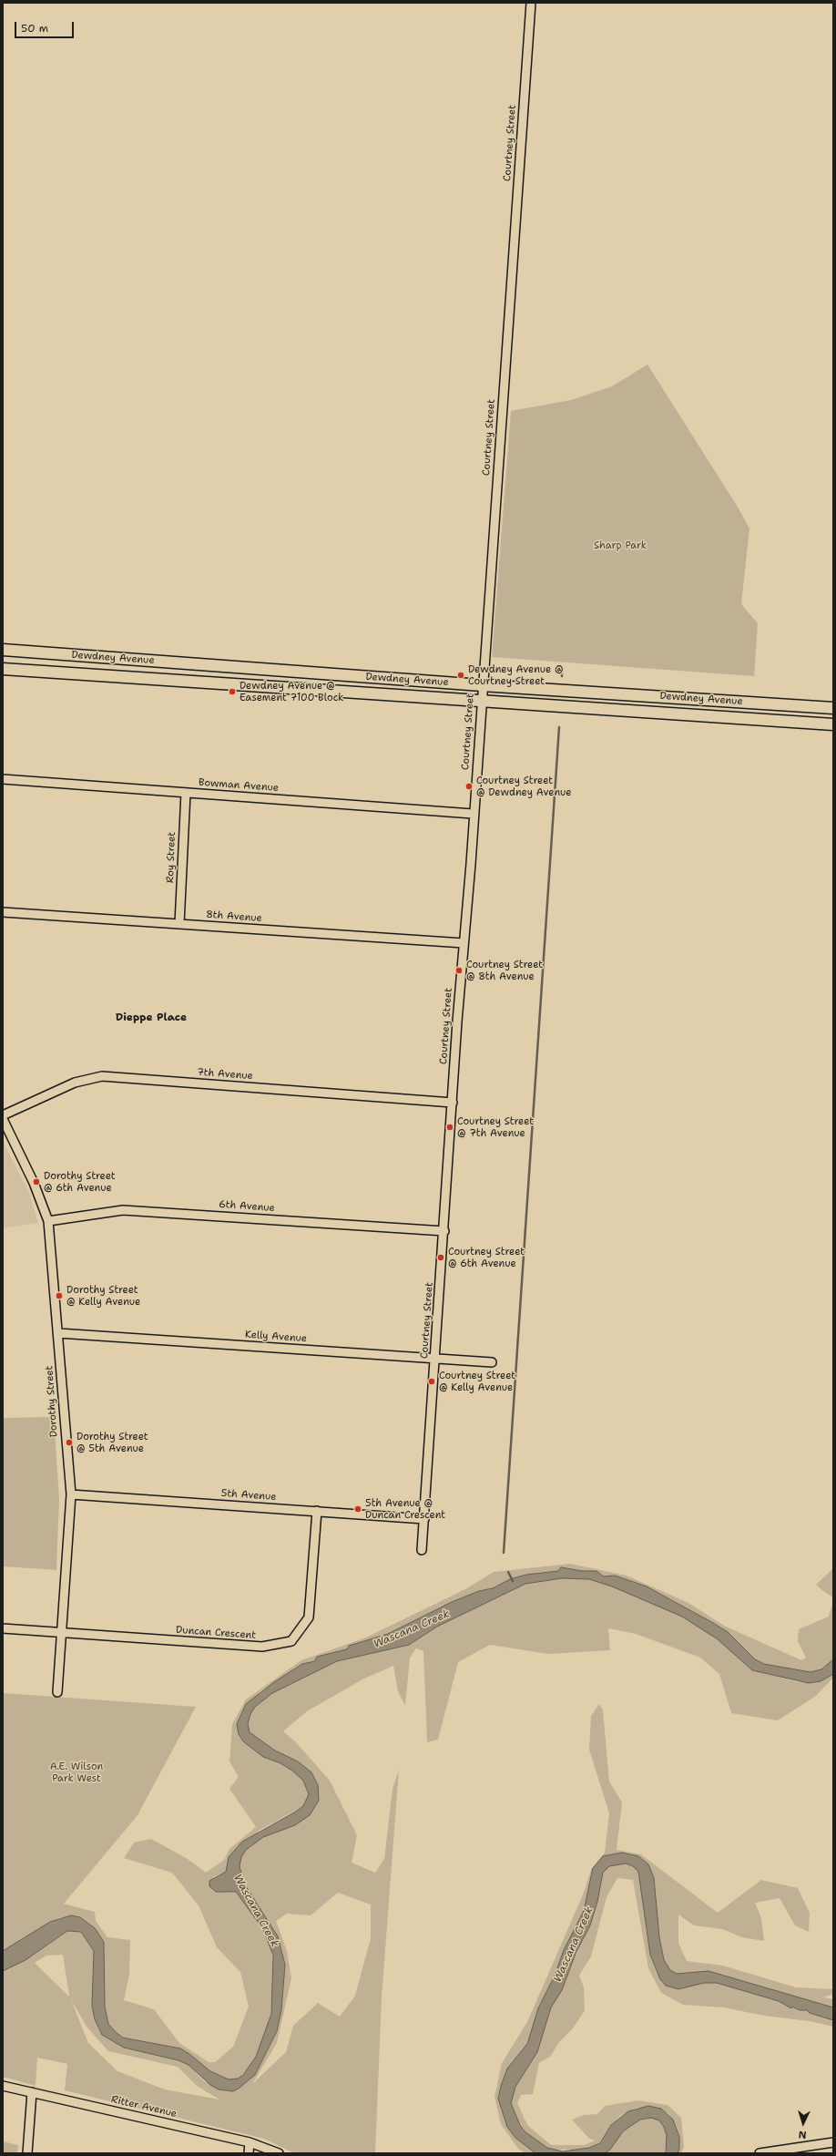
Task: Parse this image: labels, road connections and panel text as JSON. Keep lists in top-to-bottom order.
{
  "streets": {
    "main road": ["Dewdney Avenue"],
    "street": [
      "Courtney Street",
      "Bowman Avenue",
      "Roy Street",
      "8th Avenue",
      "7th Avenue",
      "6th Avenue",
      "Kelly Avenue",
      "Dorothy Street",
      "5th Avenue",
      "Duncan Crescent",
      "Ritter Avenue"
    ]
  },
  "crossings": [
    ["Courtney Street", "Dewdney Avenue"],
    ["Courtney Street", "Bowman Avenue"],
    ["Courtney Street", "8th Avenue"],
    ["Courtney Street", "7th Avenue"],
    ["Courtney Street", "6th Avenue"],
    ["Courtney Street", "Kelly Avenue"],
    ["Courtney Street", "5th Avenue"],
    ["Bowman Avenue", "Roy Street"],
    ["Roy Street", "8th Avenue"],
    ["6th Avenue", "Dorothy Street"],
    ["Kelly Avenue", "Dorothy Street"],
    ["Dorothy Street", "5th Avenue"],
    ["Dorothy Street", "Duncan Crescent"],
    ["5th Avenue", "Duncan Crescent"]
  ],
  "districts": ["Dieppe Place"],
  "water": ["Wascana Creek"],
  "parks": ["Sharp Park", "A.E. Wilson Park West"],
  "places": [
    "Dewdney Avenue @ Courtney Street",
    "Dewdney Avenue @ Easement 7100 Block",
    "Courtney Street @ Dewdney Avenue",
    "Courtney Street @ 8th Avenue",
    "Courtney Street @ 7th Avenue",
    "Dorothy Street @ 6th Avenue",
    "Courtney Street @ 6th Avenue",
    "Dorothy Street @ Kelly Avenue",
    "Courtney Street @ Kelly Avenue",
    "Dorothy Street @ 5th Avenue",
    "5th Avenue @ Duncan Crescent"
  ],
  "scale_bar": "50 m",
  "north": "bottom"
}
